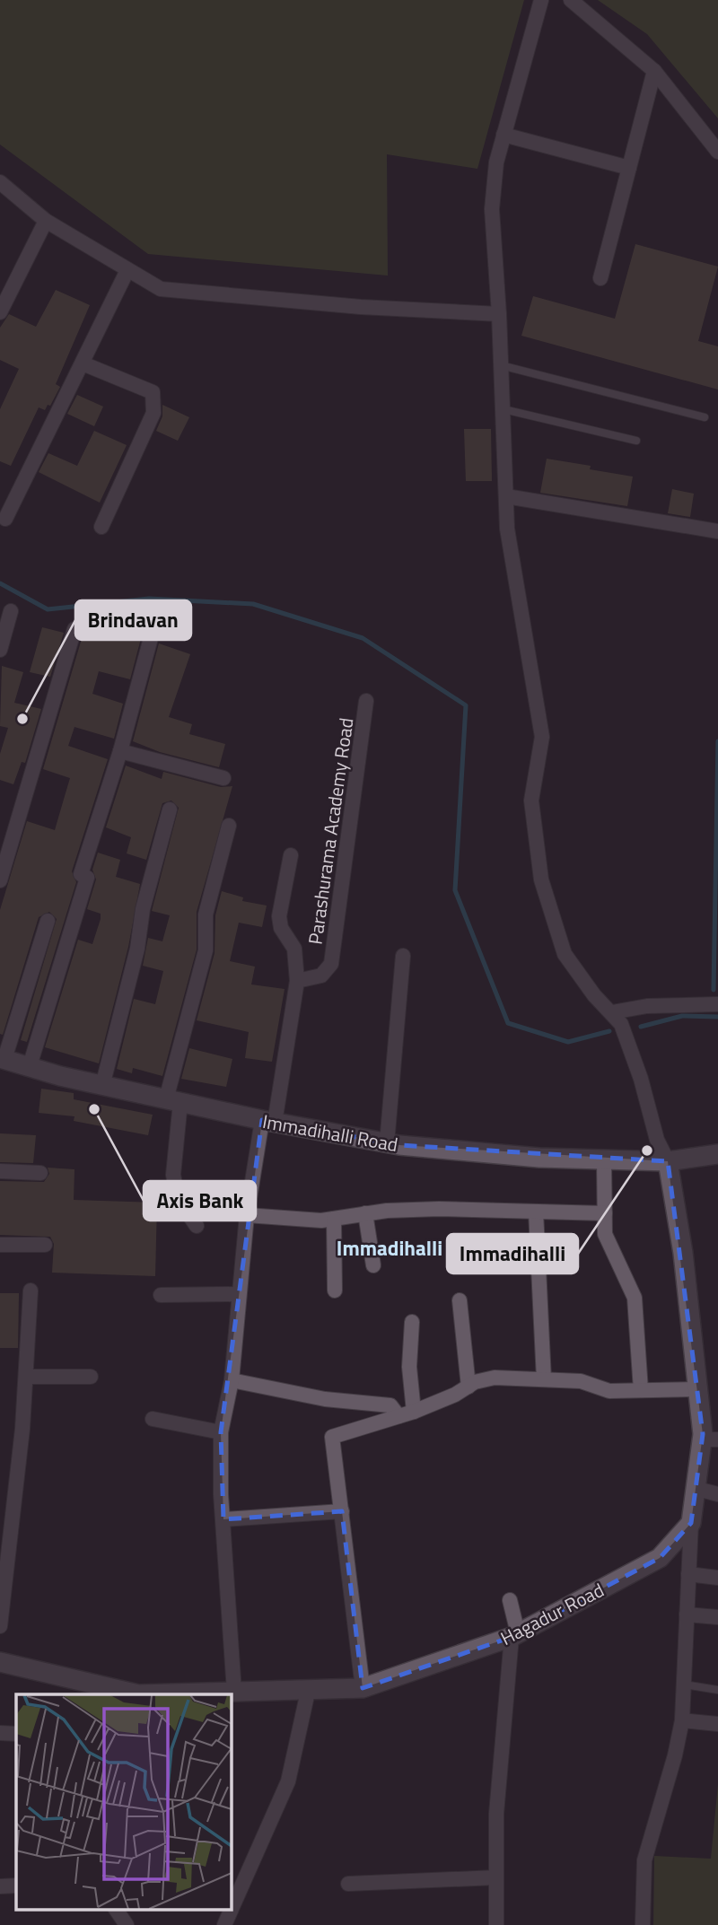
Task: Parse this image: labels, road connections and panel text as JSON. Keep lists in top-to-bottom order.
{
  "streets": {
    "street": ["Parashurama Academy Road", "Immadihalli Road", "Hagadur Road"]
  },
  "crossings": [
    ["Parashurama Academy Road", "Immadihalli Road"],
    ["Parashurama Academy Road", "Hagadur Road"]
  ],
  "districts": ["Immadihalli"],
  "places": ["Brindavan", "Axis Bank", "Immadihalli"]
}
